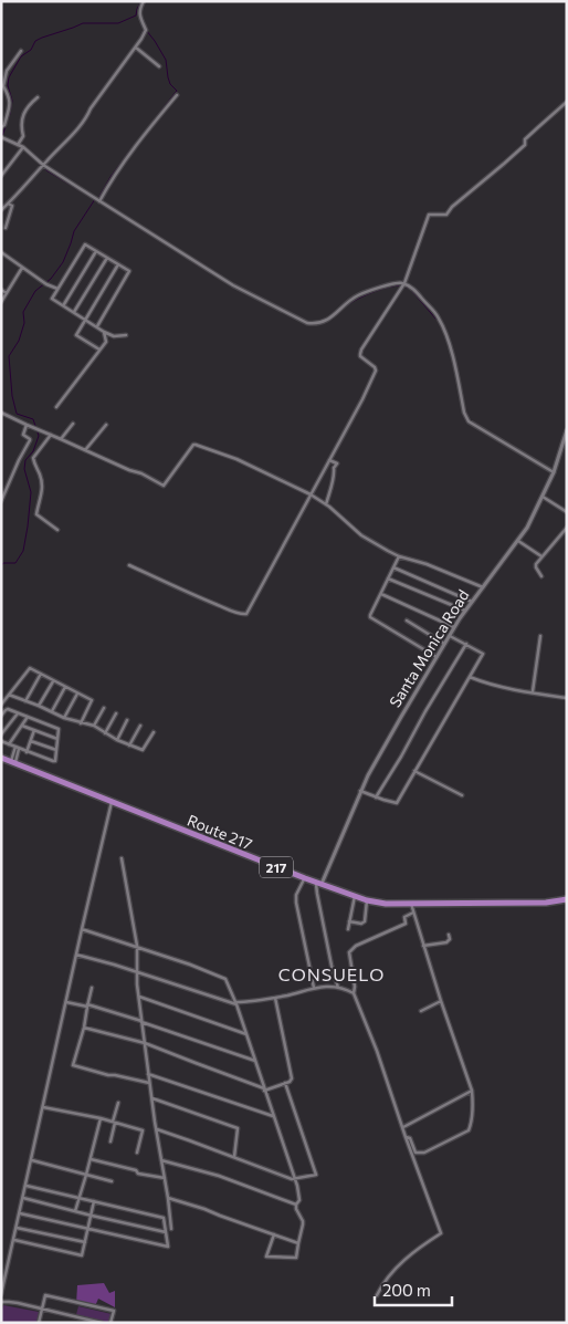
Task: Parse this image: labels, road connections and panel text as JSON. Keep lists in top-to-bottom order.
{
  "streets": {
    "main road": ["Route 217", "217"],
    "street": ["Santa Monica Road"]
  },
  "crossings": [
    ["Santa Monica Road", "Route 217"]
  ],
  "districts": ["CONSUELO"],
  "scale_bar": "200 m"
}
